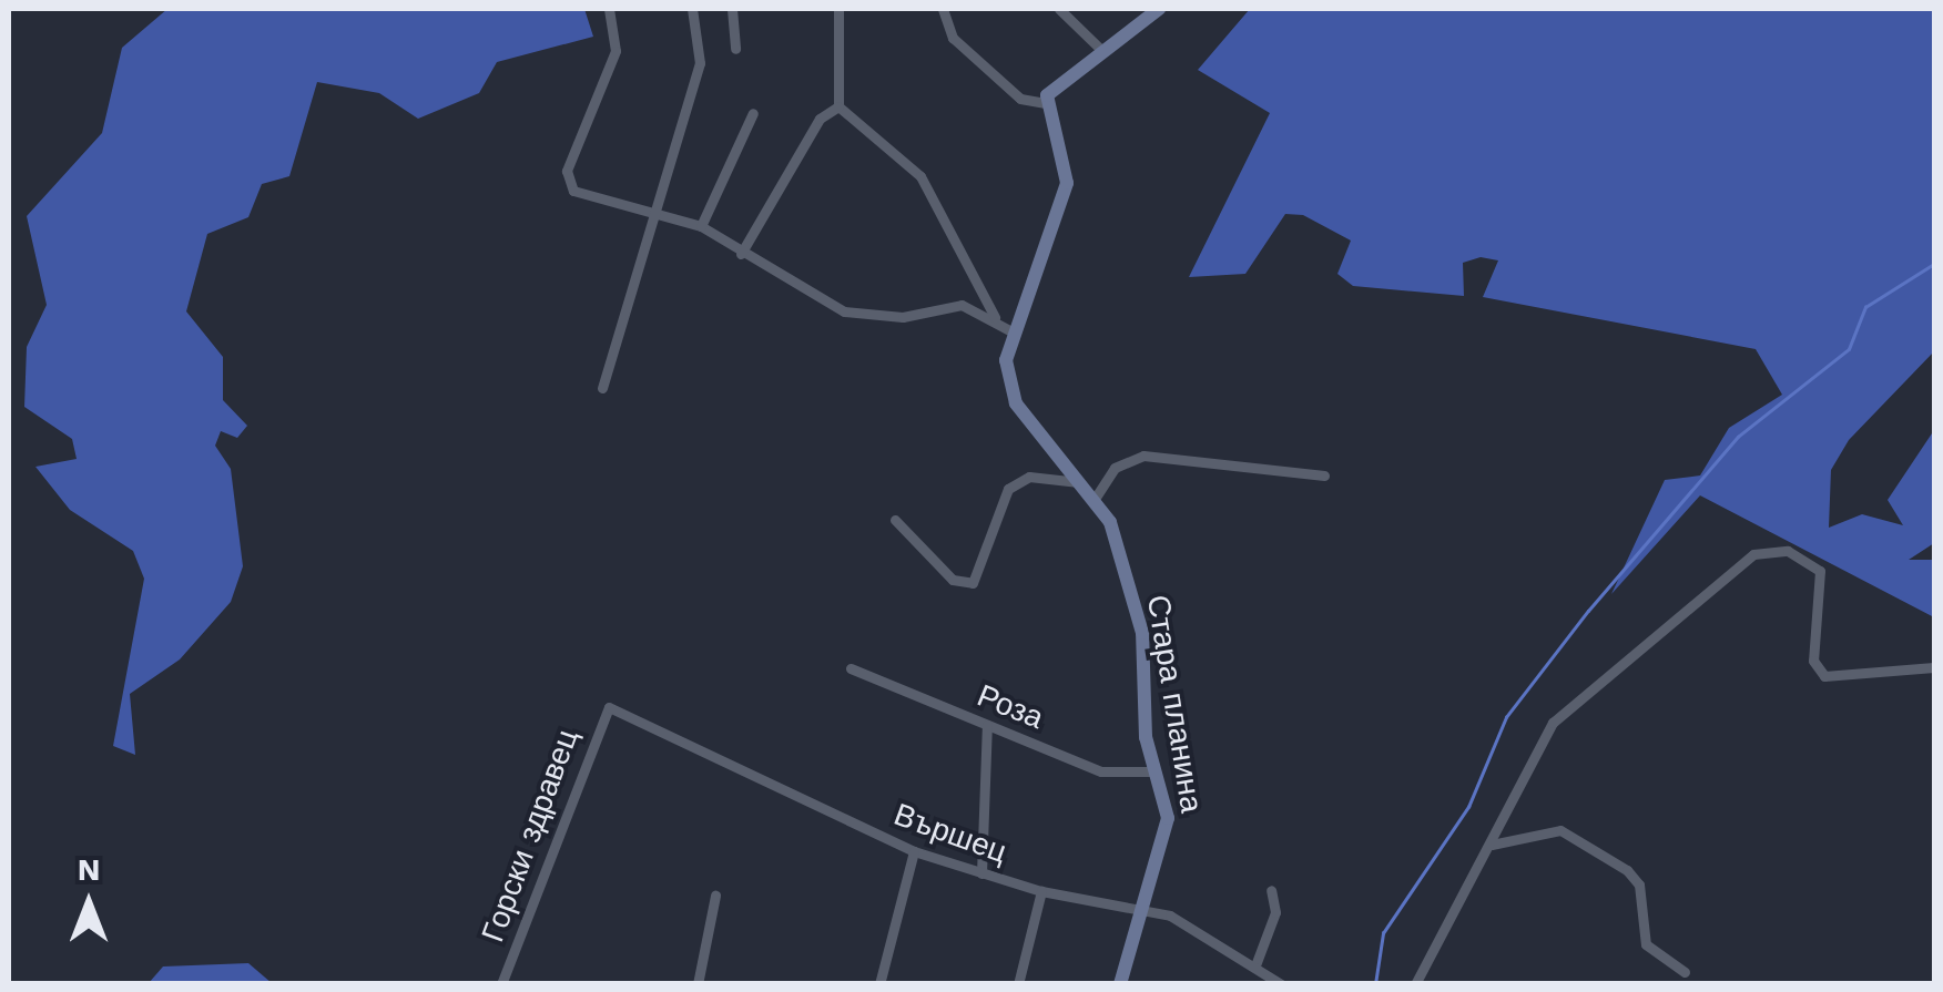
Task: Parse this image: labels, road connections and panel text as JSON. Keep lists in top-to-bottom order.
{
  "streets": {
    "street": [
      "Стара планина",
      "Роза",
      "Вършец",
      "Горски здравец"
    ]
  },
  "crossings": [
    ["Стара планина", "Роза"],
    ["Стара планина", "Вършец"],
    ["Вършец", "Горски здравец"]
  ],
  "north": "top"
}
